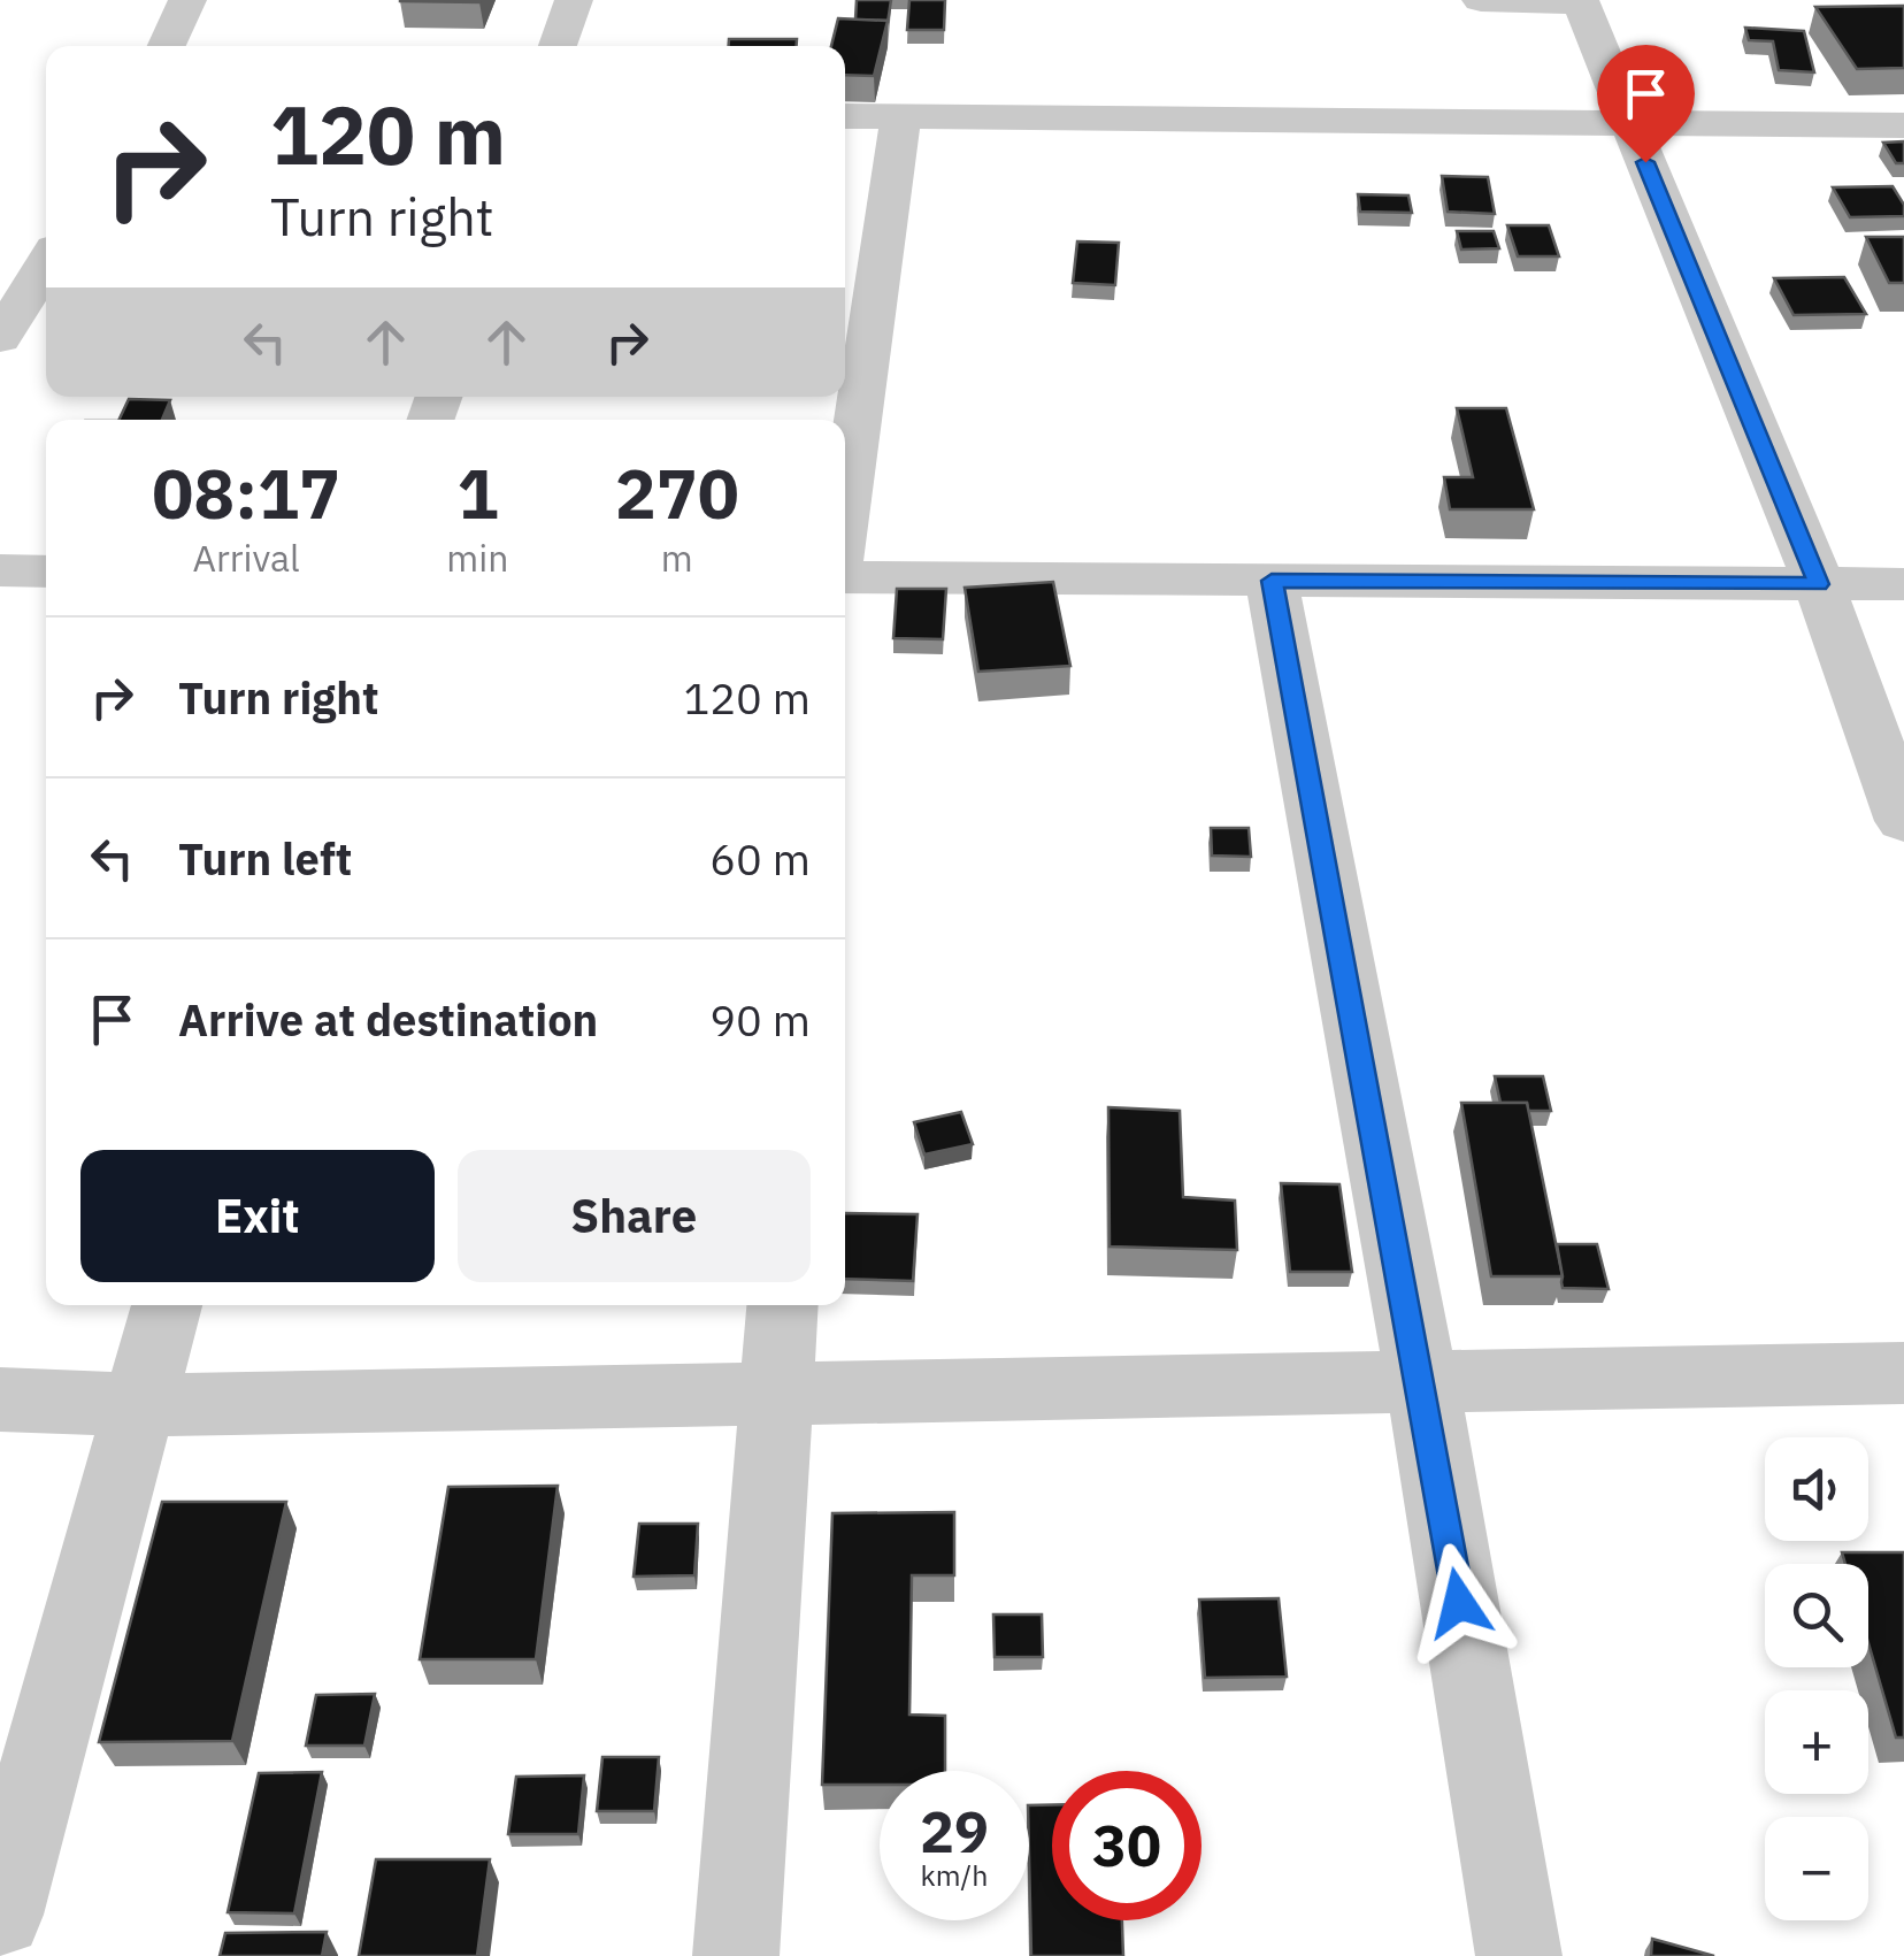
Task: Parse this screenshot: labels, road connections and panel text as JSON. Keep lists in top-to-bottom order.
{
  "page": {
    "turn": ["120 m", "Turn right"],
    "eta": [
      "08:17",
      "Arrival",
      "1",
      "min",
      "270",
      "m"
    ],
    "list": [
      {
        "name": "Turn right",
        "value": "120 m"
      },
      {
        "name": "Turn left",
        "value": "60 m"
      },
      {
        "name": "Arrive at destination",
        "value": "90 m"
      }
    ],
    "buttons": ["Exit", "Share"],
    "map_buttons": ["+", "−"],
    "speed": "29 km/h",
    "limit": "30"
  }
}
